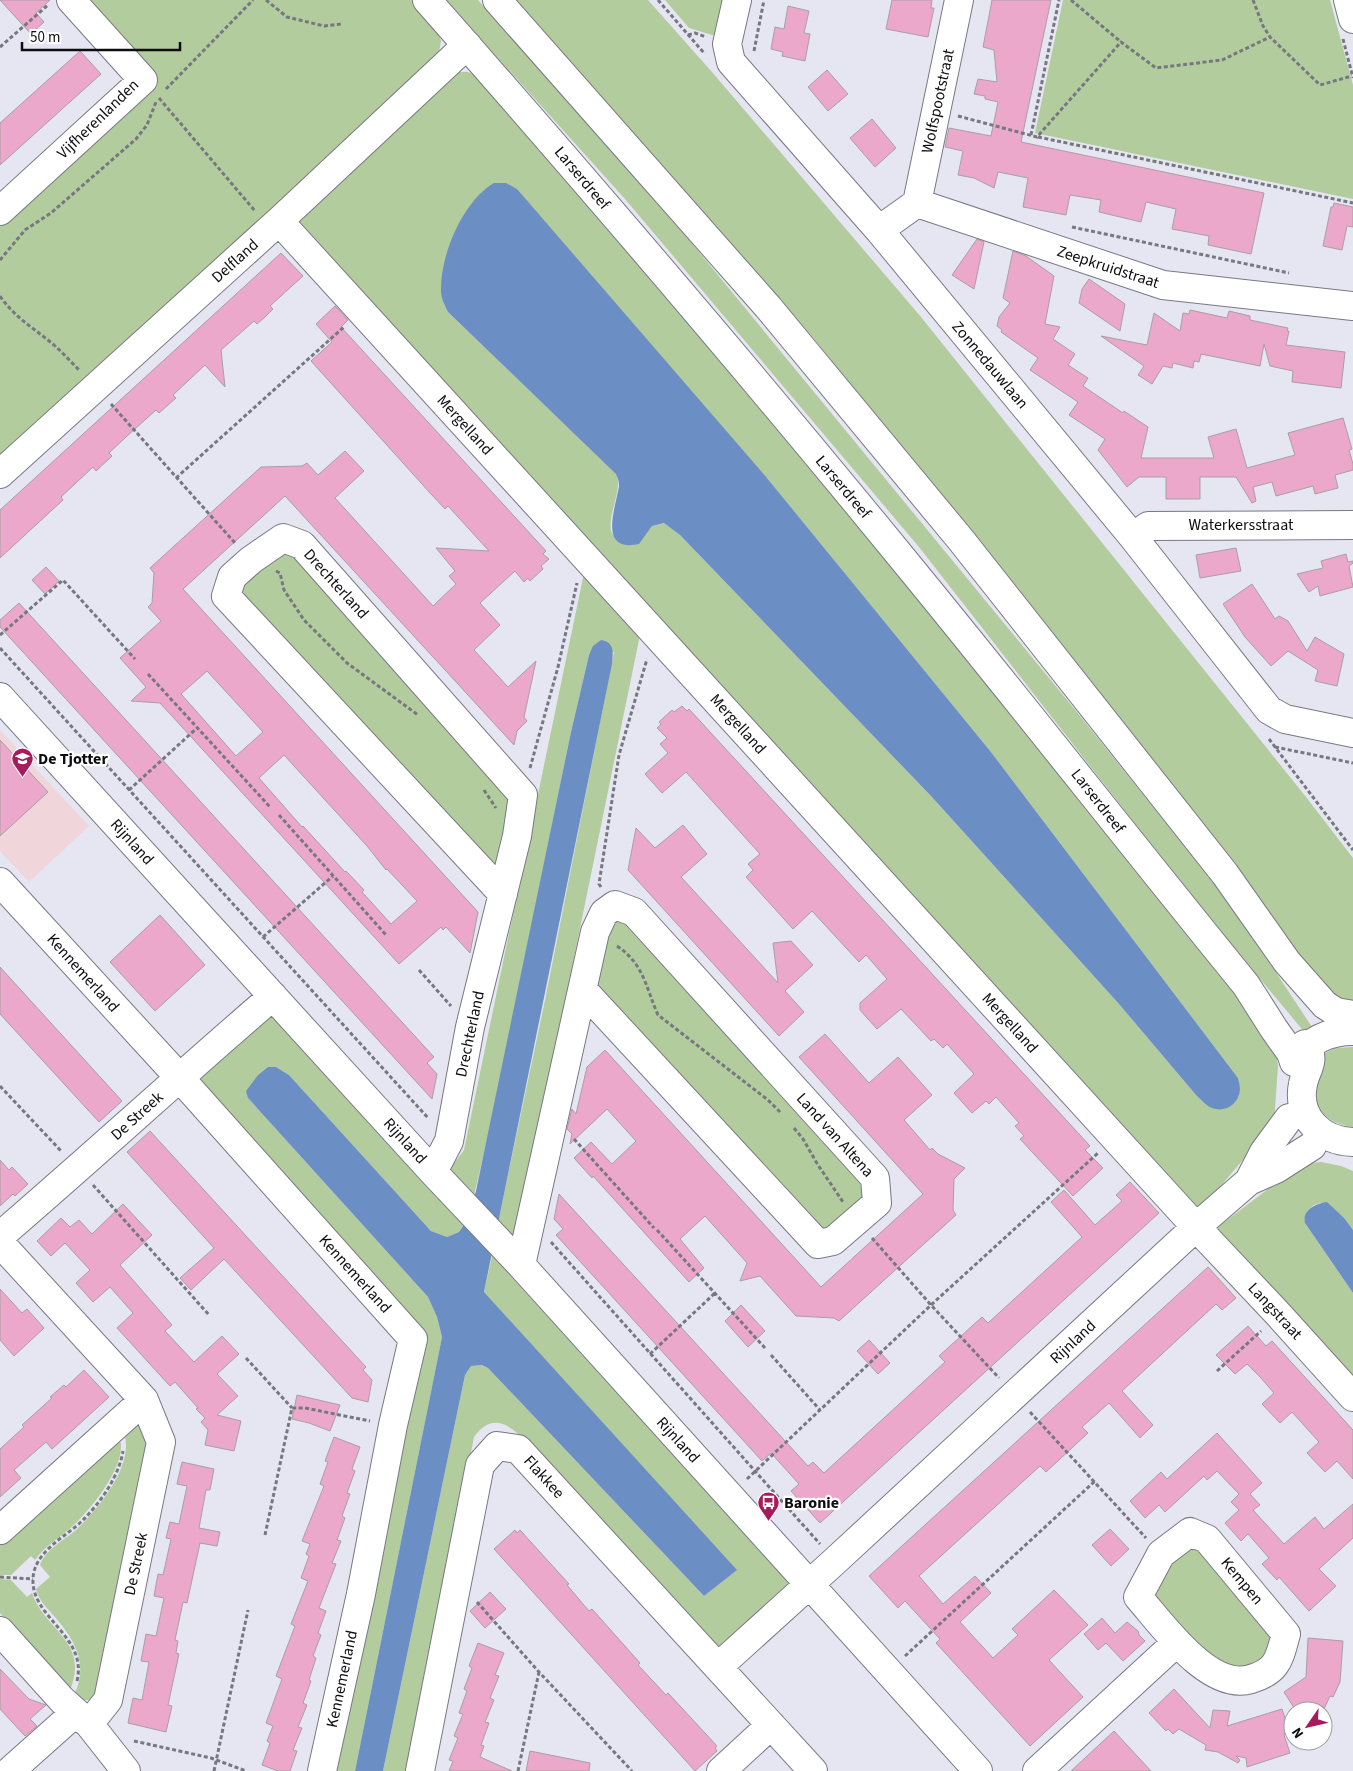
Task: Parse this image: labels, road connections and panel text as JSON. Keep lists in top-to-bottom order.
{
  "streets": {
    "street": [
      "Wolfspootstraat",
      "Vijfherenlanden",
      "Larserdreef",
      "Delfland",
      "Zeepkruidstraat",
      "Zonnedauwlaan",
      "Mergelland",
      "Waterkersstraat",
      "Drechterland",
      "Rijnland",
      "Kennemerland",
      "De Streek",
      "Land van Altena",
      "Langstraat",
      "Flakkee",
      "Kempen"
    ]
  },
  "crossings": [
    ["Wolfspootstraat", "Zeepkruidstraat"],
    ["Larserdreef", "Delfland"],
    ["Delfland", "Mergelland"],
    ["Zonnedauwlaan", "Waterkersstraat"],
    ["Mergelland", "Rijnland"],
    ["Mergelland", "Langstraat"],
    ["Drechterland", "Rijnland"],
    ["Rijnland", "De Streek"],
    ["Rijnland", "Langstraat"],
    ["Rijnland", "Flakkee"],
    ["Kennemerland", "De Streek"]
  ],
  "places": {
    "school or university": ["De Tjotter"],
    "bus stop": ["Baronie"]
  },
  "scale_bar": "50 m",
  "north": "bottom left"
}
